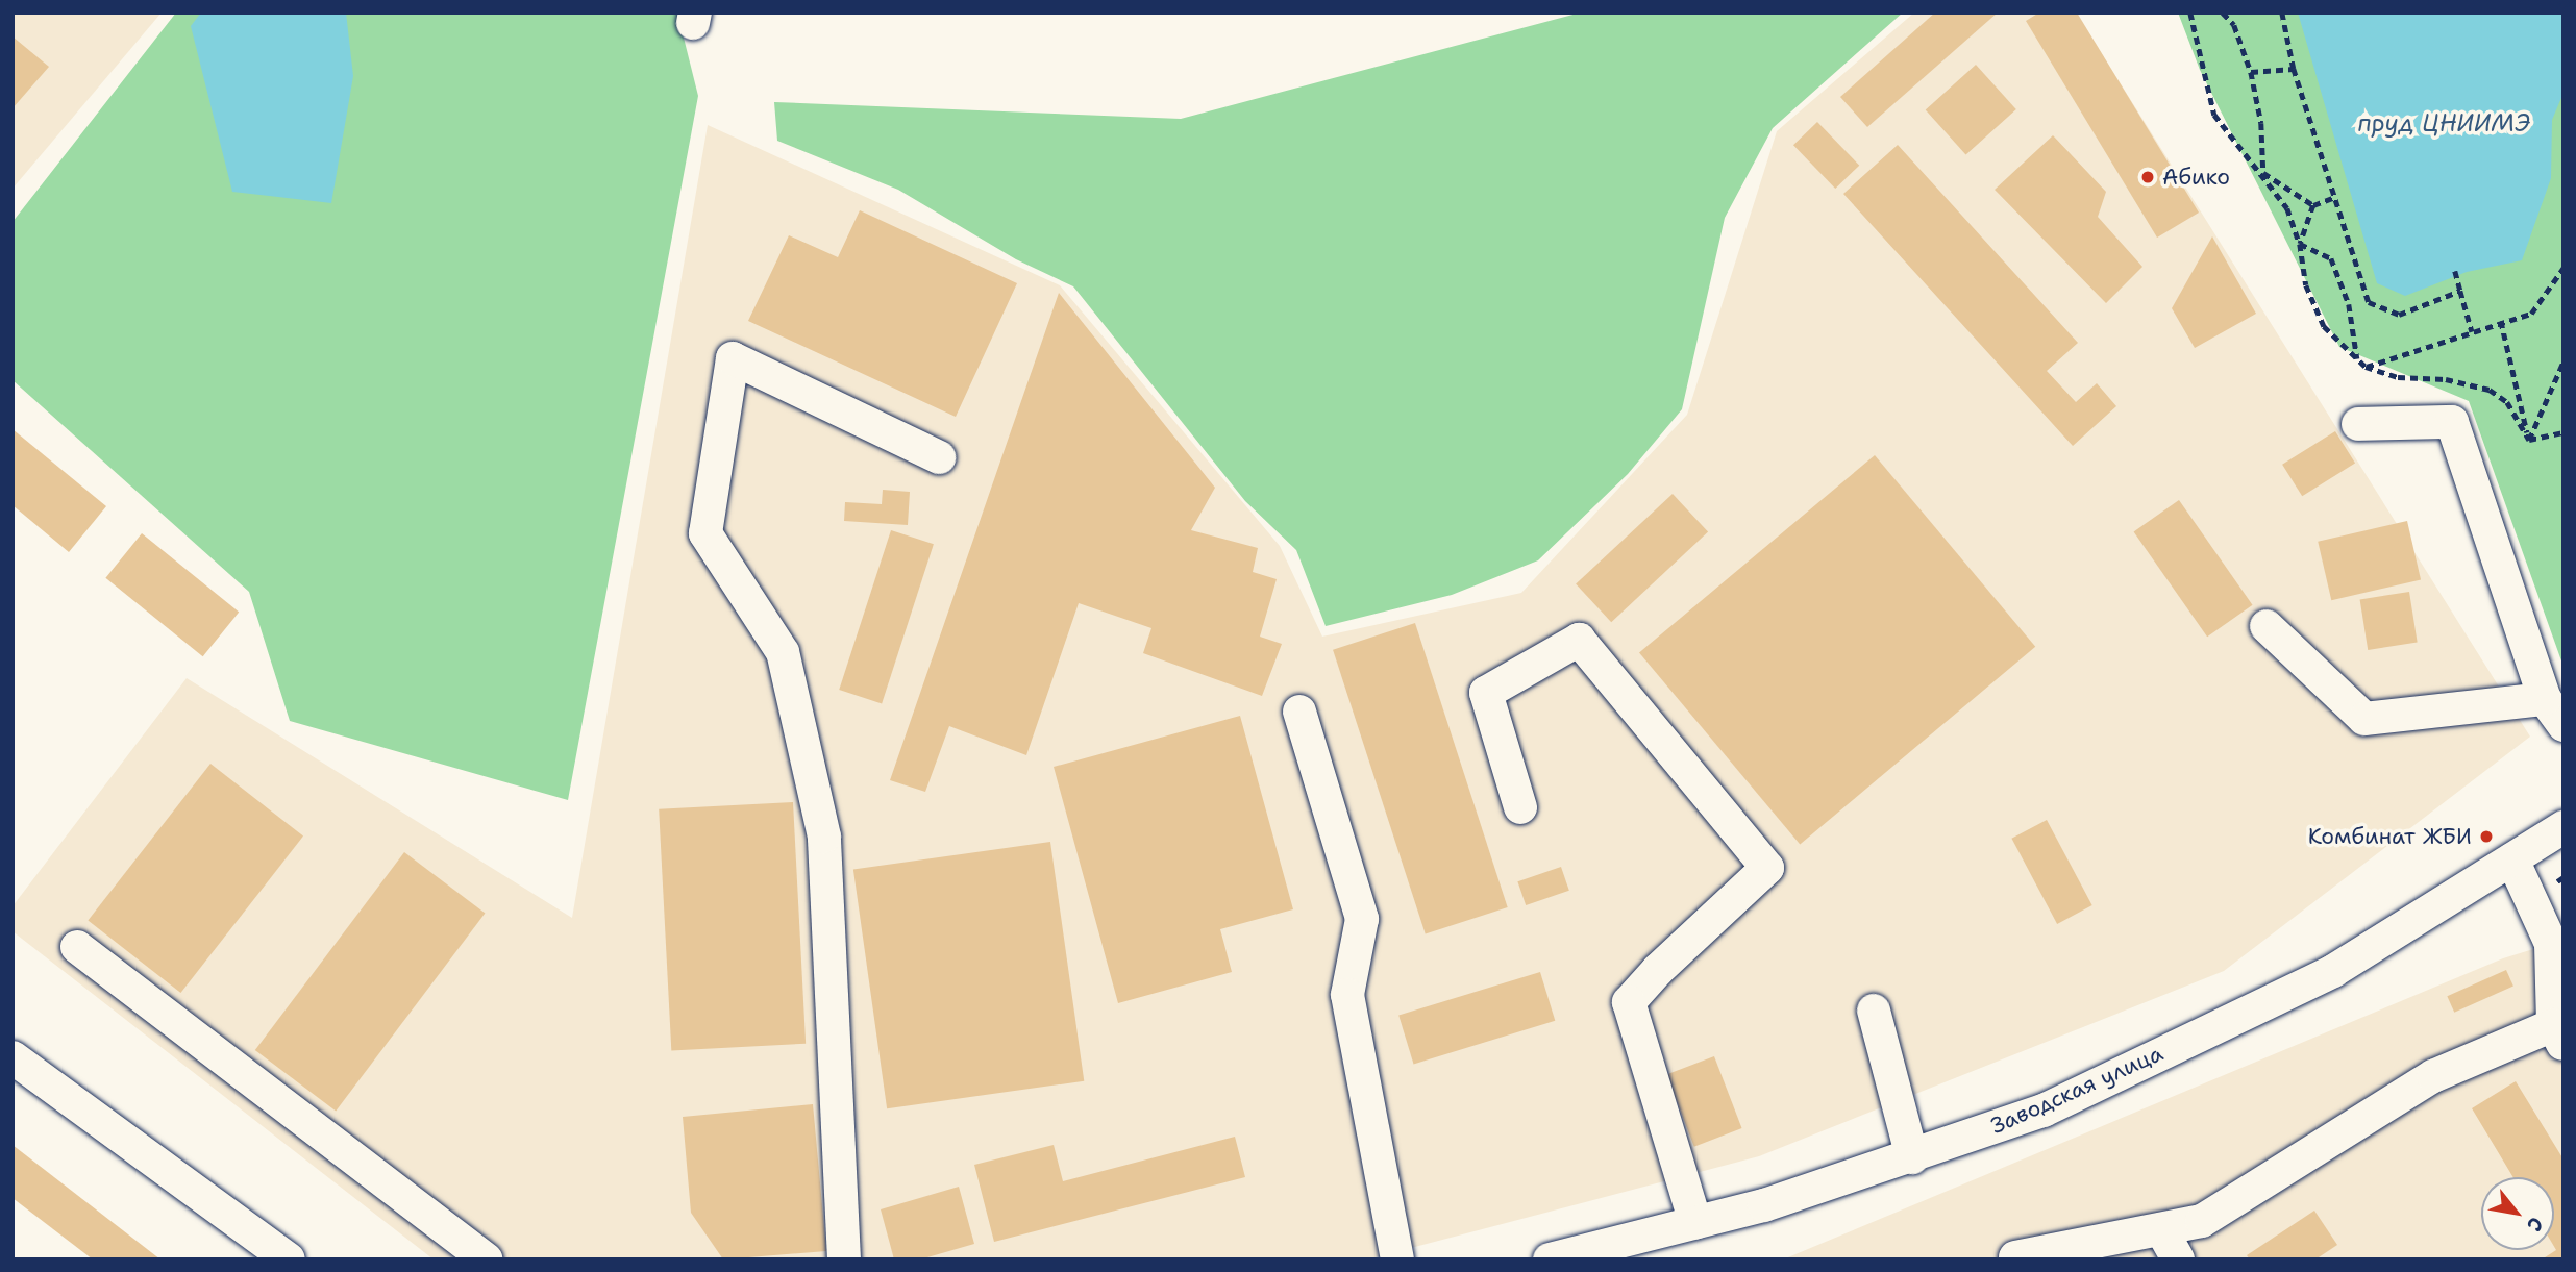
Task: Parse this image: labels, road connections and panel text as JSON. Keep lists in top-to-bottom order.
{
  "streets": {
    "street": ["Заводская улица"]
  },
  "water": ["пруд ЦНИИМЭ"],
  "places": ["Абико", "Комбинат ЖБИ"],
  "north": "bottom right"
}
